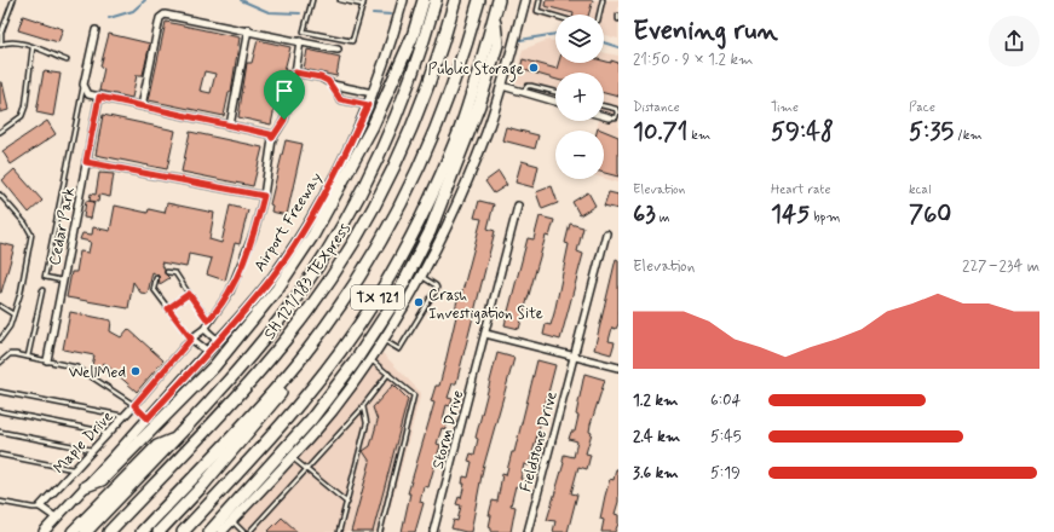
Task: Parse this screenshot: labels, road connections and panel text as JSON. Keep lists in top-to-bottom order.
{
  "streets": {
    "highway": ["SH 121/183 TEXpress", "TX 121"],
    "main road": ["Airport Freeway"],
    "street": [
      "Cedar Park",
      "Storm Drive",
      "Maple Drive",
      "Fieldstone Drive"
    ]
  },
  "places": ["Public Storage", "Crash Investigation Site", "WellMed"],
  "page": {
    "heading": ["Evening run", "21:50 · 9 × 1.2 km"],
    "map_buttons": ["+", "−"],
    "stats": [
      ["Distance", "10.71 km"],
      ["Time", "59:48"],
      ["Pace", "5:35 /km"],
      ["Elevation", "63 m"],
      ["Heart rate", "145 bpm"],
      ["kcal", "760"]
    ],
    "chart": ["Elevation", "227–234 m"],
    "list": [
      {
        "name": "1.2 km",
        "note": "6:04"
      },
      {
        "name": "2.4 km",
        "note": "5:45"
      },
      {
        "name": "3.6 km",
        "note": "5:19"
      }
    ]
  }
}
